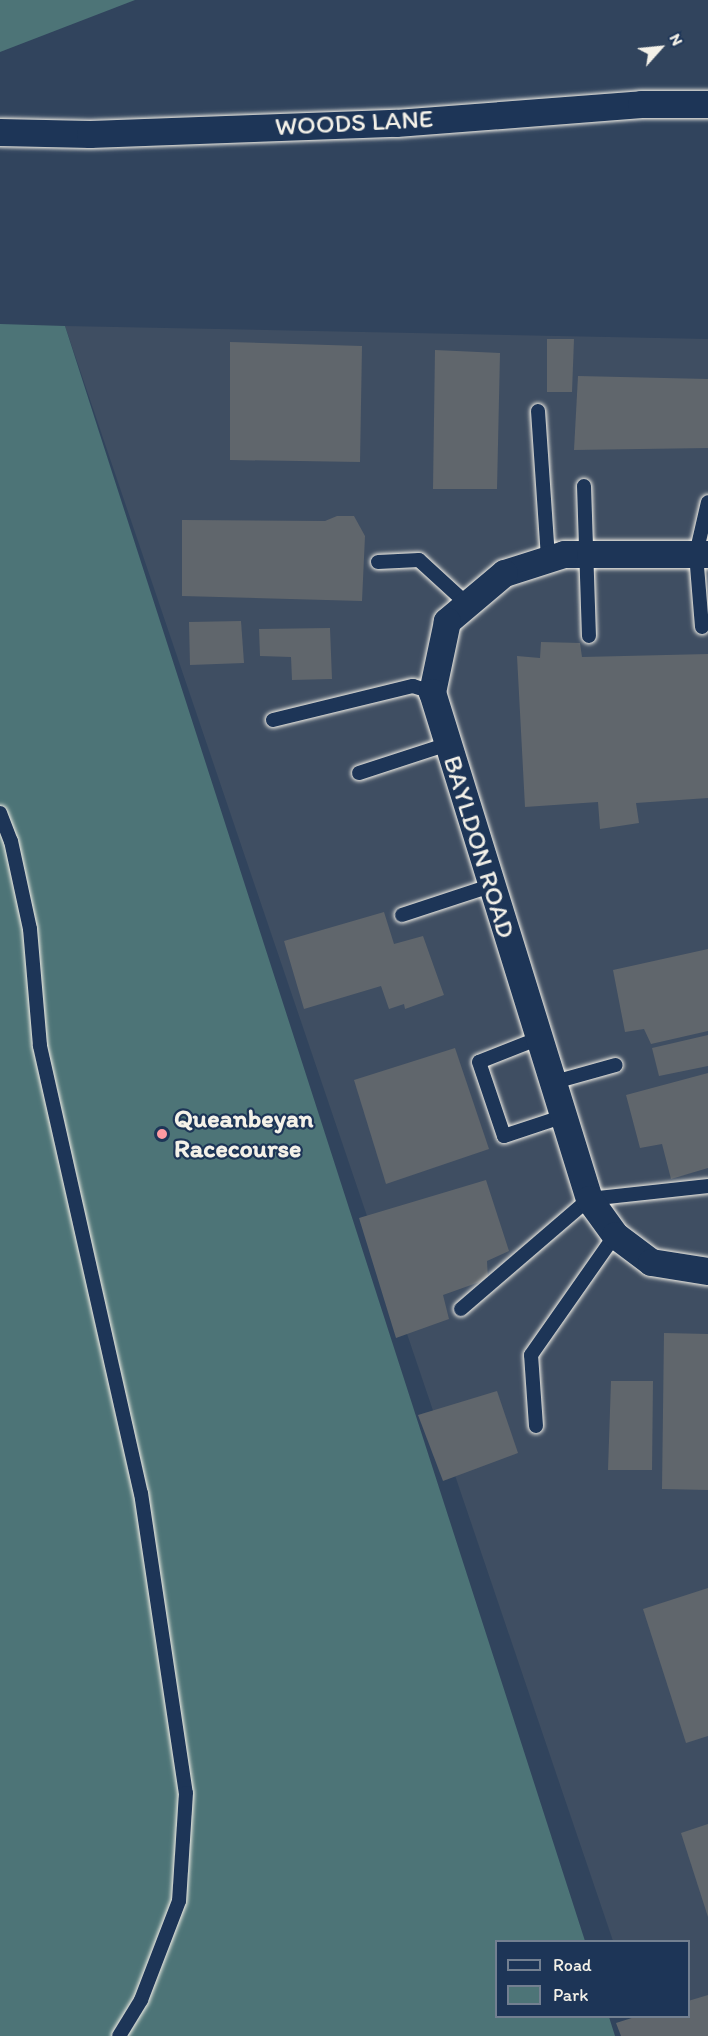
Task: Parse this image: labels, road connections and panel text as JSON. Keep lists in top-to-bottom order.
{
  "streets": {
    "street": ["WOODS LANE", "BAYLDON ROAD"]
  },
  "places": ["Queanbeyan Racecourse"],
  "legend": ["Road", "Park"],
  "north": "top right"
}
